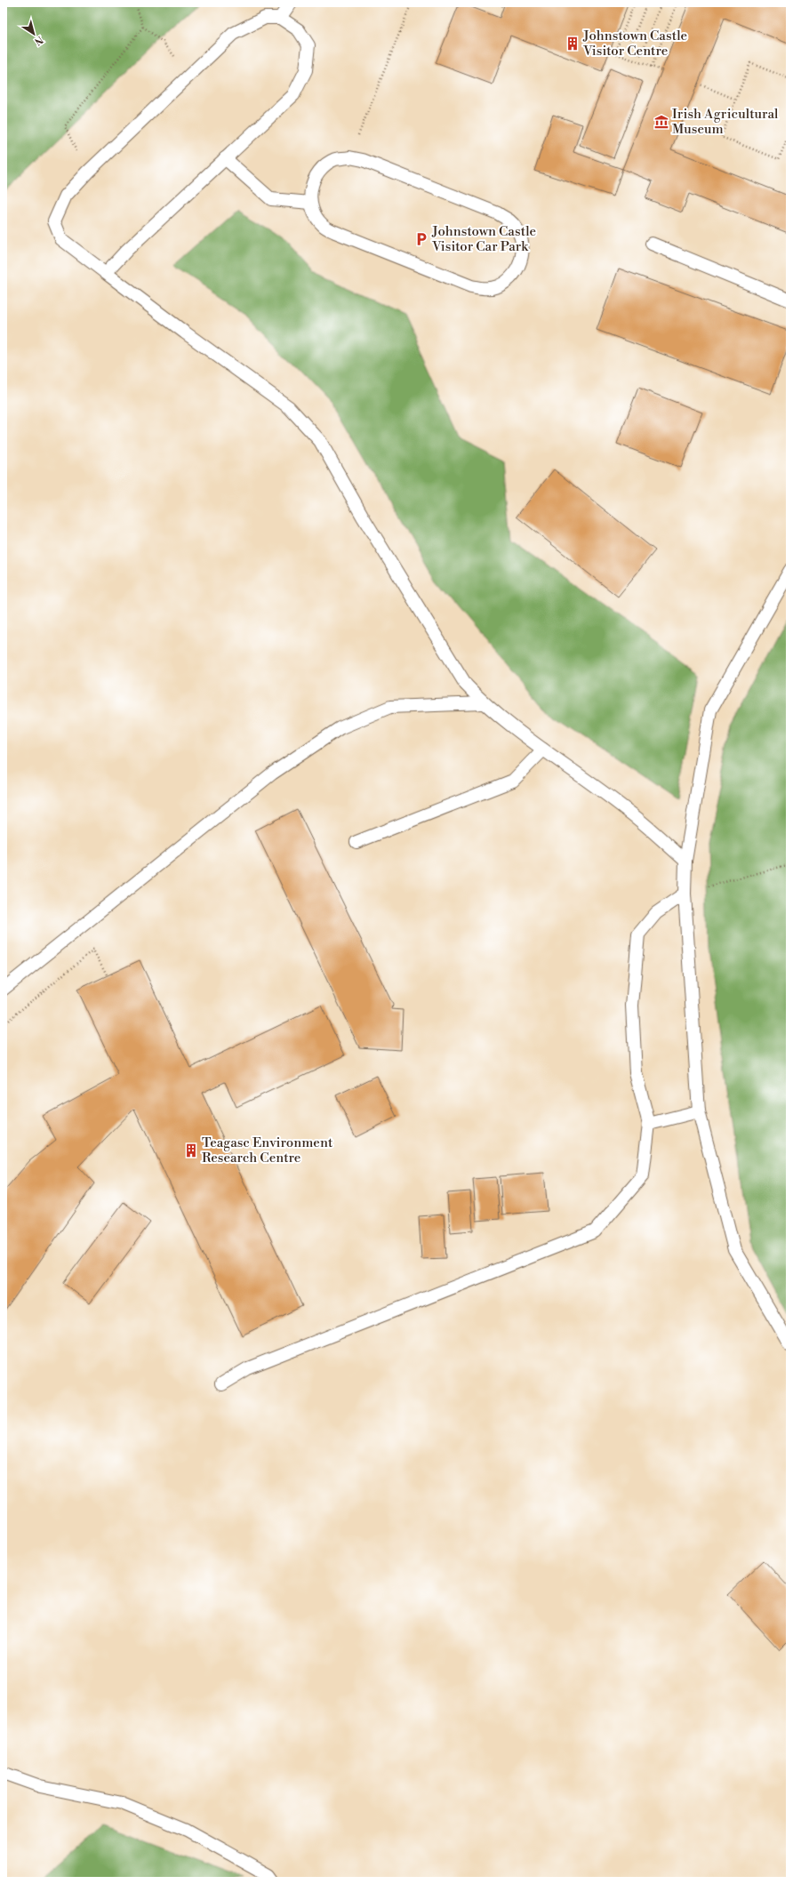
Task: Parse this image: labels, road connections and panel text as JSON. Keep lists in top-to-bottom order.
{
  "places": {
    "building": ["Johnstown Castle Visitor Centre", "Teagasc Environment Research Centre"],
    "museum": ["Irish Agricultural Museum"],
    "parking": ["Johnstown Castle Visitor Car Park"]
  },
  "north": "bottom right"
}
